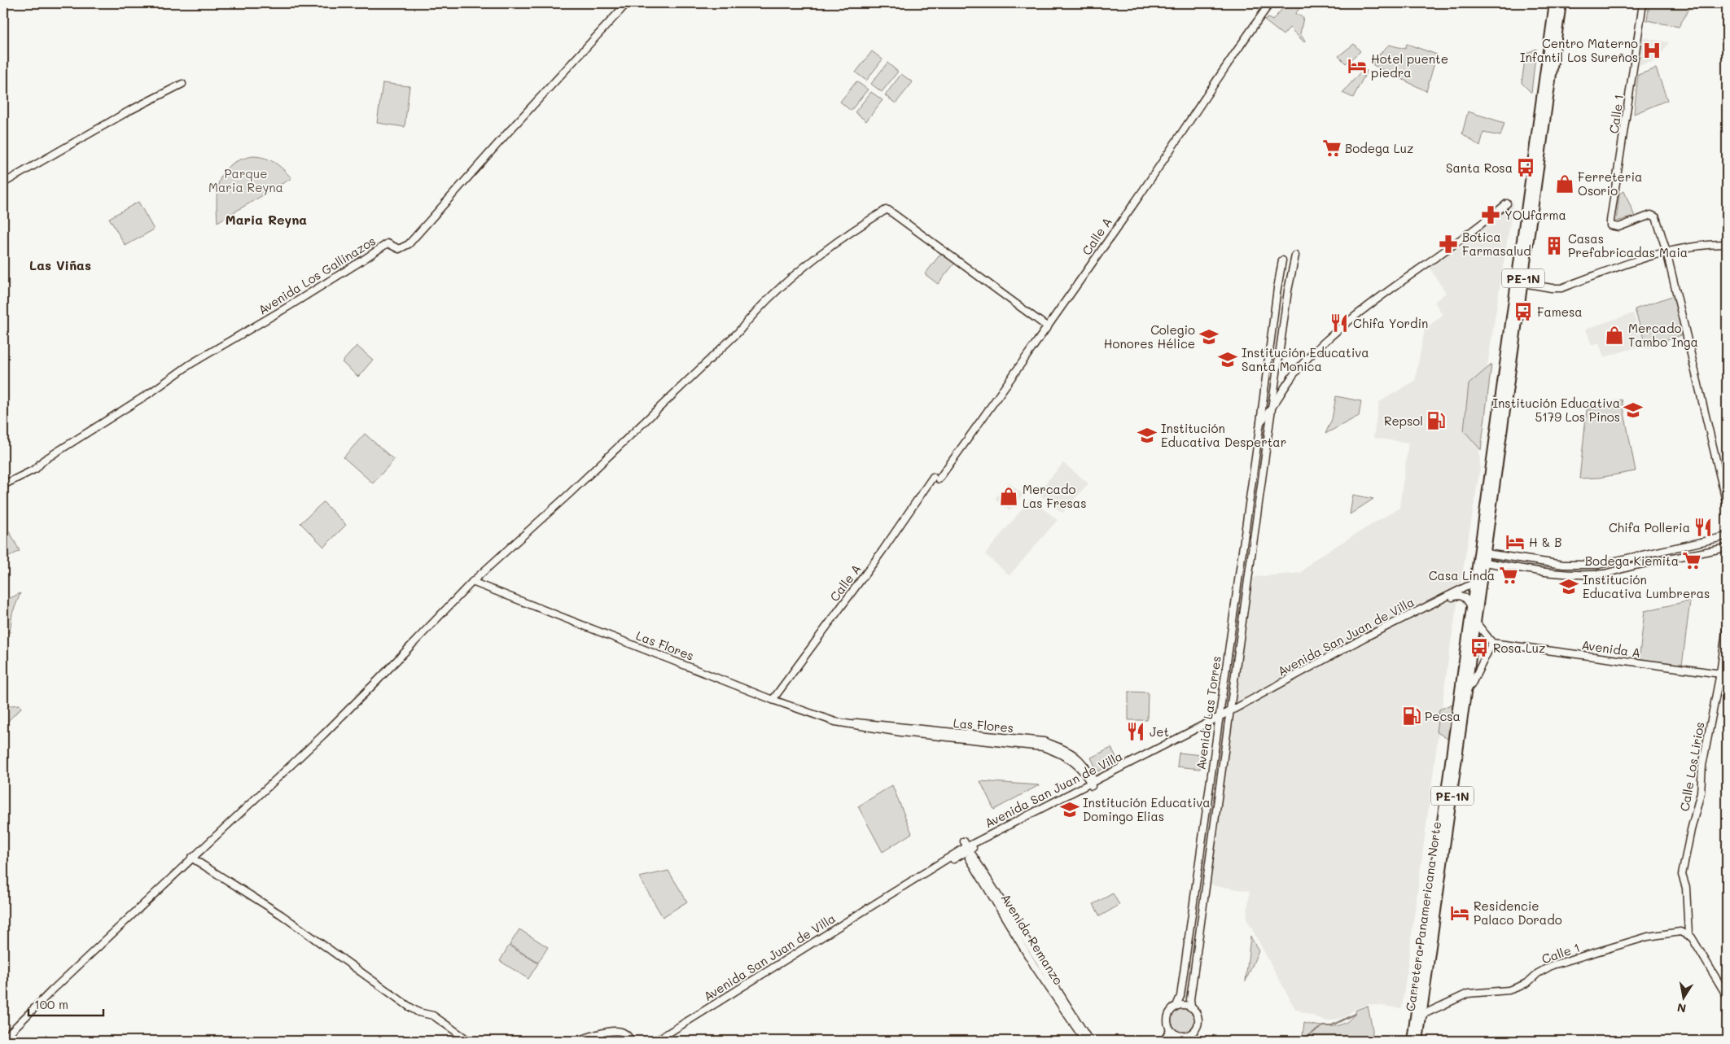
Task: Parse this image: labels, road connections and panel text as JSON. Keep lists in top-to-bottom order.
{
  "streets": {
    "highway": ["PE-1N", "Carretera Panamericana Norte"],
    "street": [
      "Calle 1",
      "Calle A",
      "Avenida Los Gallinazos",
      "Avenida San Juan de Villa",
      "Las Flores",
      "Avenida A",
      "Avenida Las Torres",
      "Calle Los Lirios",
      "Avenida Remanzo"
    ]
  },
  "crossings": [
    ["Calle 1", "Calle Los Lirios"],
    ["Calle 1", "Carretera Panamericana Norte"],
    ["Calle A", "Las Flores"],
    ["PE-1N", "Avenida San Juan de Villa"],
    ["PE-1N", "Carretera Panamericana Norte"],
    ["Avenida San Juan de Villa", "Las Flores"],
    ["Avenida San Juan de Villa", "Avenida Las Torres"],
    ["Avenida San Juan de Villa", "Carretera Panamericana Norte"],
    ["Avenida San Juan de Villa", "Avenida Remanzo"],
    ["Avenida A", "Calle Los Lirios"]
  ],
  "districts": ["Maria Reyna", "Las Viñas"],
  "parks": ["Parque Maria Reyna"],
  "places": {
    "hospital": ["Centro Materno Infantil Los Sureños"],
    "hotel": ["Hotel puente piedra", "H & B", "Residencie Palaco Dorado"],
    "supermarket": ["Bodega Luz", "Bodega Kiemita", "Casa Linda"],
    "bus stop": ["Santa Rosa", "Famesa", "Rosa Luz"],
    "shop": ["Ferreteria Osorio", "Mercado Tambo Inga", "Mercado Las Fresas"],
    "pharmacy": ["YOUfarma", "Botica Farmasalud"],
    "building": ["Casas Prefabricadas Maia"],
    "restaurant": ["Chifa Yordin", "Chifa Polleria", "Jet"],
    "school or university": [
      "Colegio Honores Hélice",
      "Institución Educativa Santa Monica",
      "Institución Educativa 5179 Los Pinos",
      "Institución Educativa Despertar",
      "Institución Educativa Lumbreras",
      "Institución Educativa Domingo Elias"
    ],
    "fuel station": ["Repsol", "Pecsa"]
  },
  "scale_bar": "100 m",
  "north": "bottom"
}
